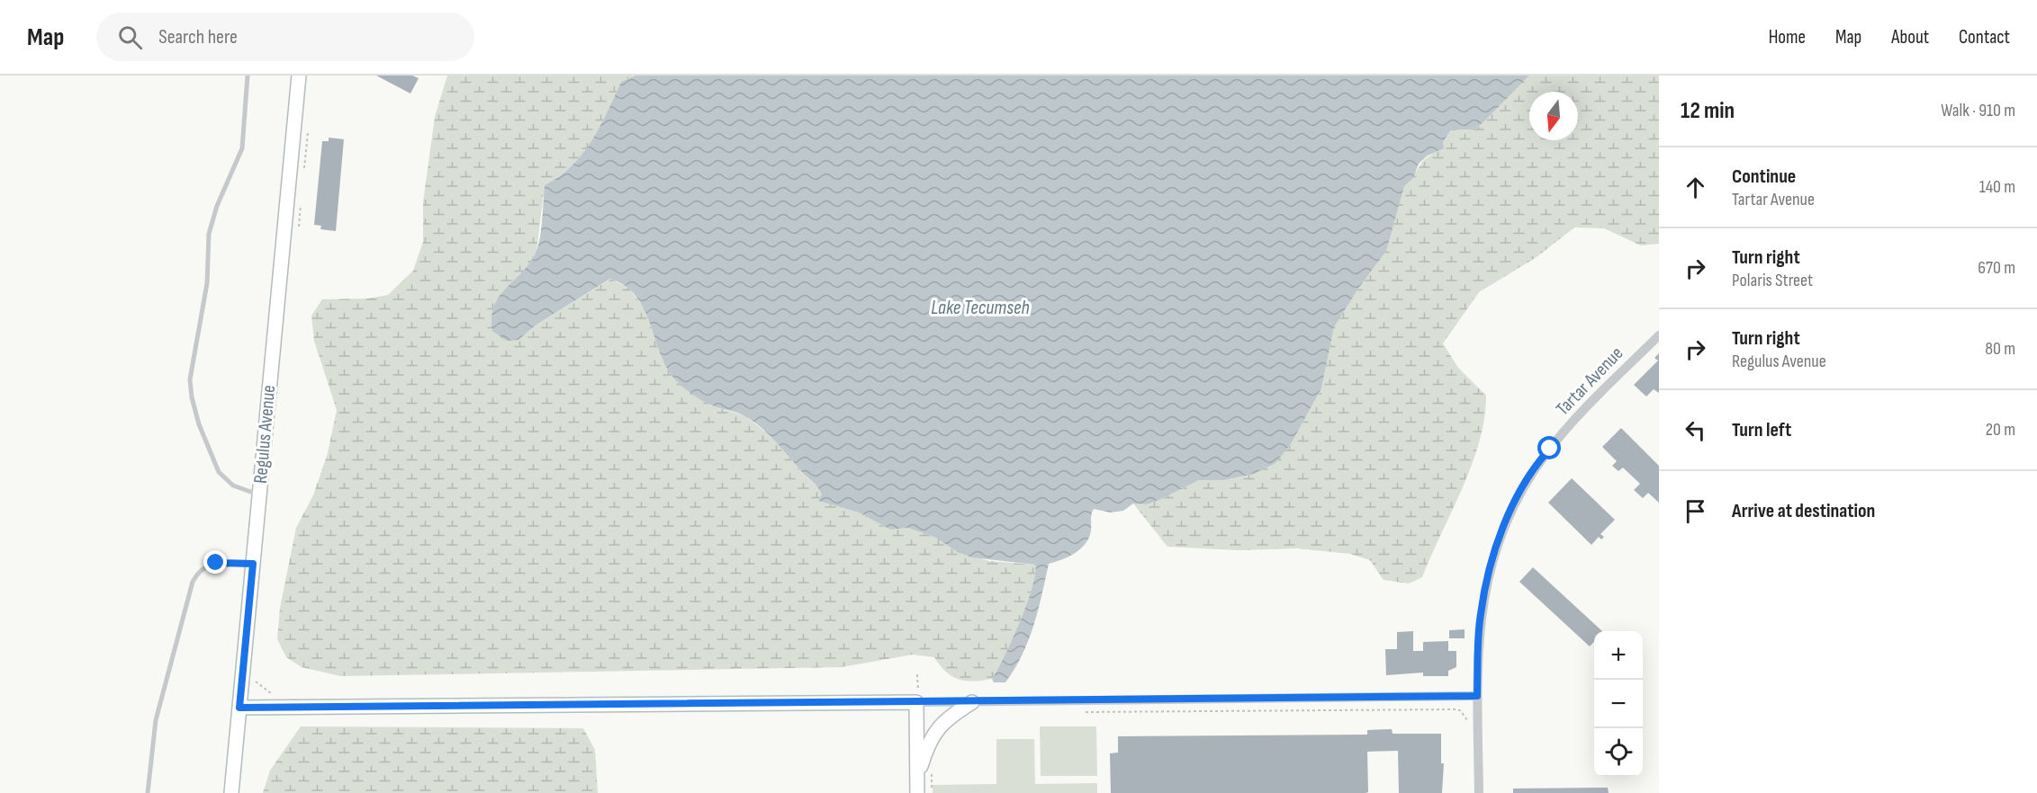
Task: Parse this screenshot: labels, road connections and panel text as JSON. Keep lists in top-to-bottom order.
{
  "streets": {
    "street": ["Tartar Avenue", "Regulus Avenue"]
  },
  "water": ["Lake Tecumseh"],
  "north": "bottom",
  "page": {
    "header": "Map",
    "search": "Search here",
    "nav": [
      "Home",
      "Map",
      "About",
      "Contact"
    ],
    "heading": ["12 min", "Walk · 910 m"],
    "list": [
      ["Continue", "Tartar Avenue", "140 m"],
      ["Turn right", "Polaris Street", "670 m"],
      ["Turn right", "Regulus Avenue", "80 m"],
      ["Turn left", "20 m"],
      "Arrive at destination"
    ],
    "map_buttons": ["+", "−"]
  }
}
